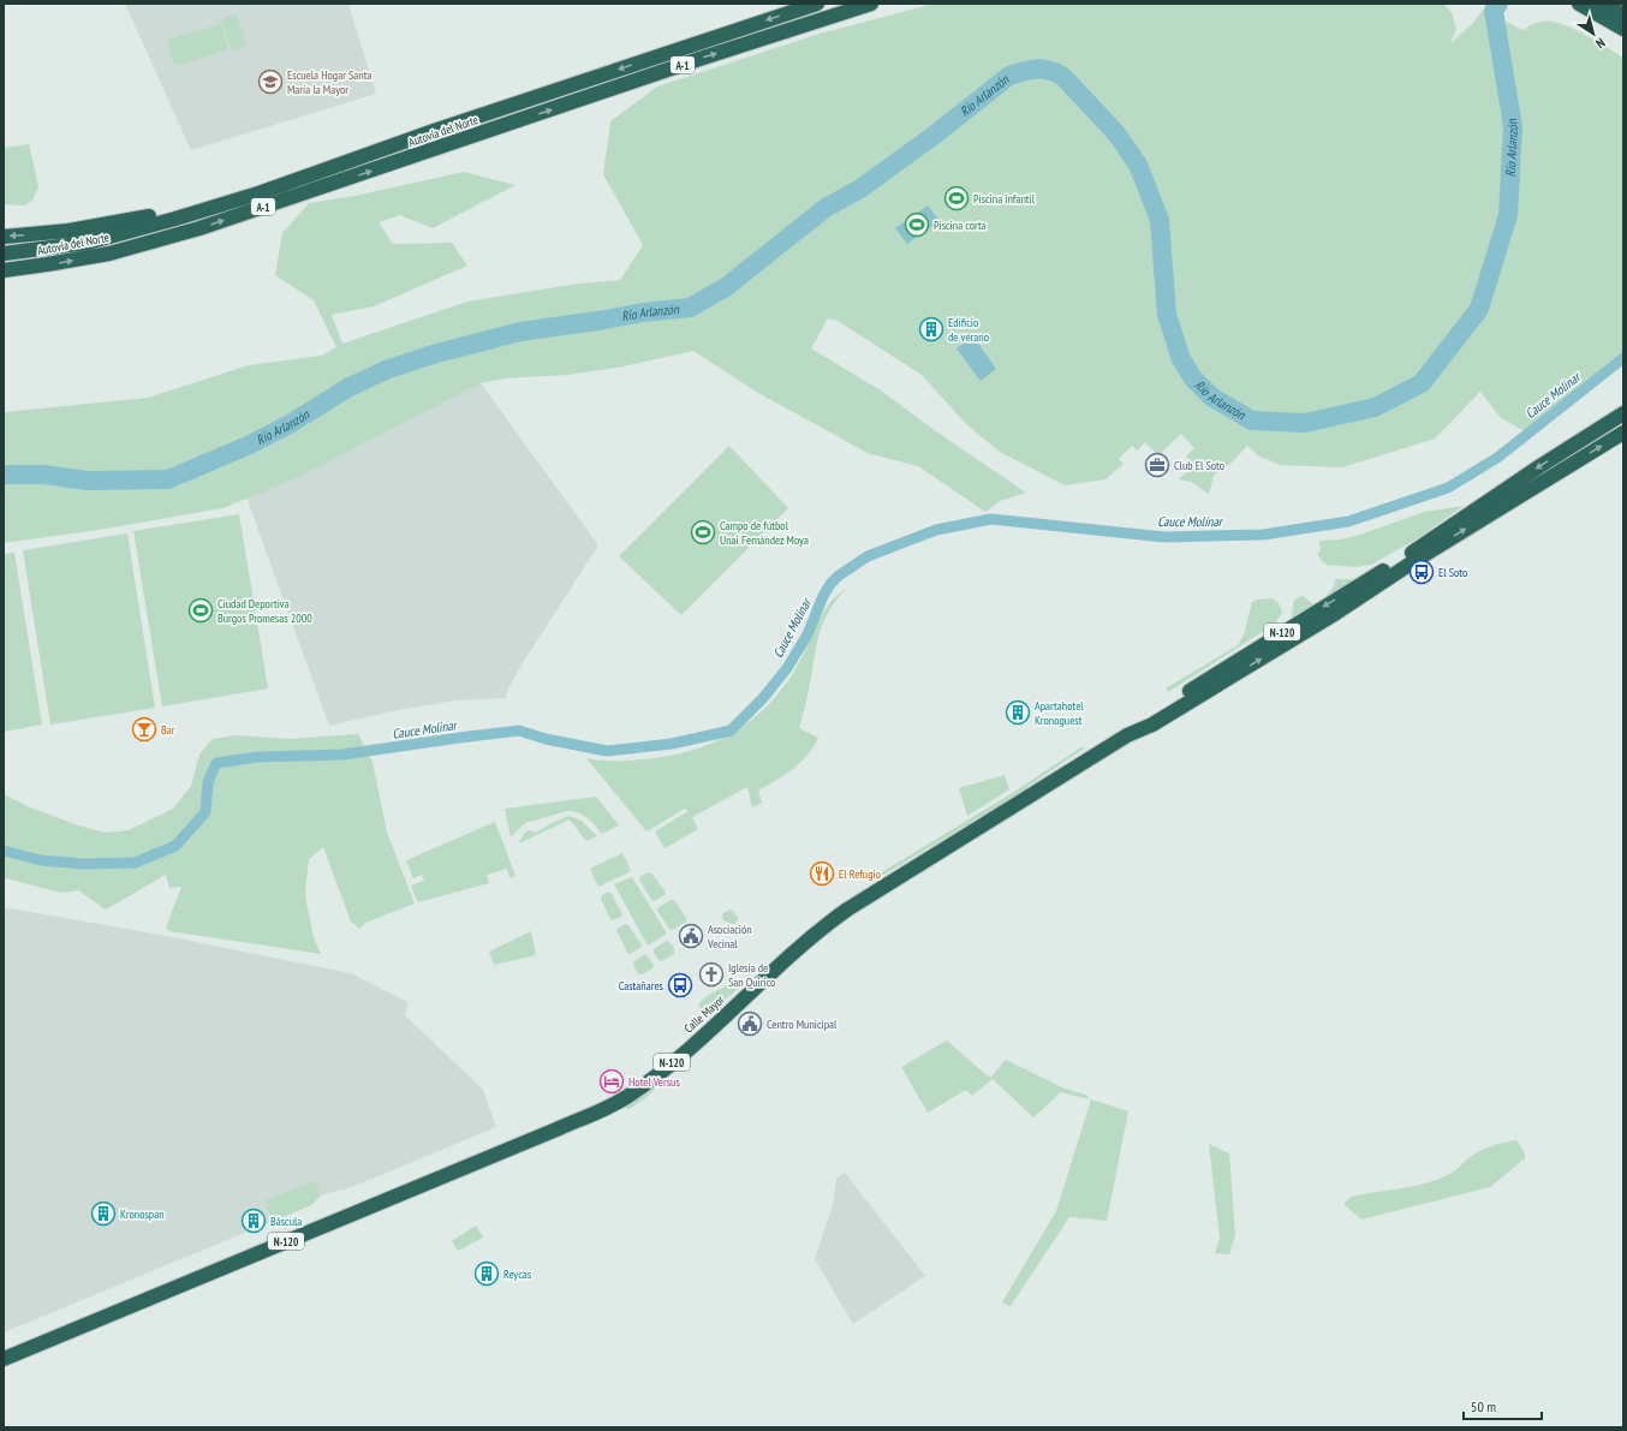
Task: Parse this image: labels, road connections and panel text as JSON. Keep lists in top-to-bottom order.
{
  "streets": {
    "highway": [
      "A-1",
      "Autovía del Norte",
      "N-120",
      "Calle Mayor"
    ]
  },
  "crossings": [
    ["A-1", "Autovía del Norte"],
    ["N-120", "Calle Mayor"]
  ],
  "water": ["Río Arlanzón", "Cauce Molinar"],
  "places": {
    "school or university": ["Escuela Hogar Santa María la Mayor"],
    "sports": [
      "Piscina infantil",
      "Piscina corta",
      "Campo de fútbol Unai Fernández Moya",
      "Ciudad Deportiva Burgos Promesas 2000"
    ],
    "building": [
      "Edificio de verano",
      "Apartahotel Kronoguest",
      "Kronospan",
      "Báscula",
      "Reycas"
    ],
    "office": ["Club El Soto"],
    "bus stop": ["El Soto", "Castañares"],
    "bar": ["Bar"],
    "restaurant": ["El Refugio"],
    "public building": ["Asociación Vecinal", "Centro Municipal"],
    "church": ["Iglesia de San Quirico"],
    "hotel": ["Hotel Versus"]
  },
  "scale_bar": "50 m",
  "north": "bottom right"
}
